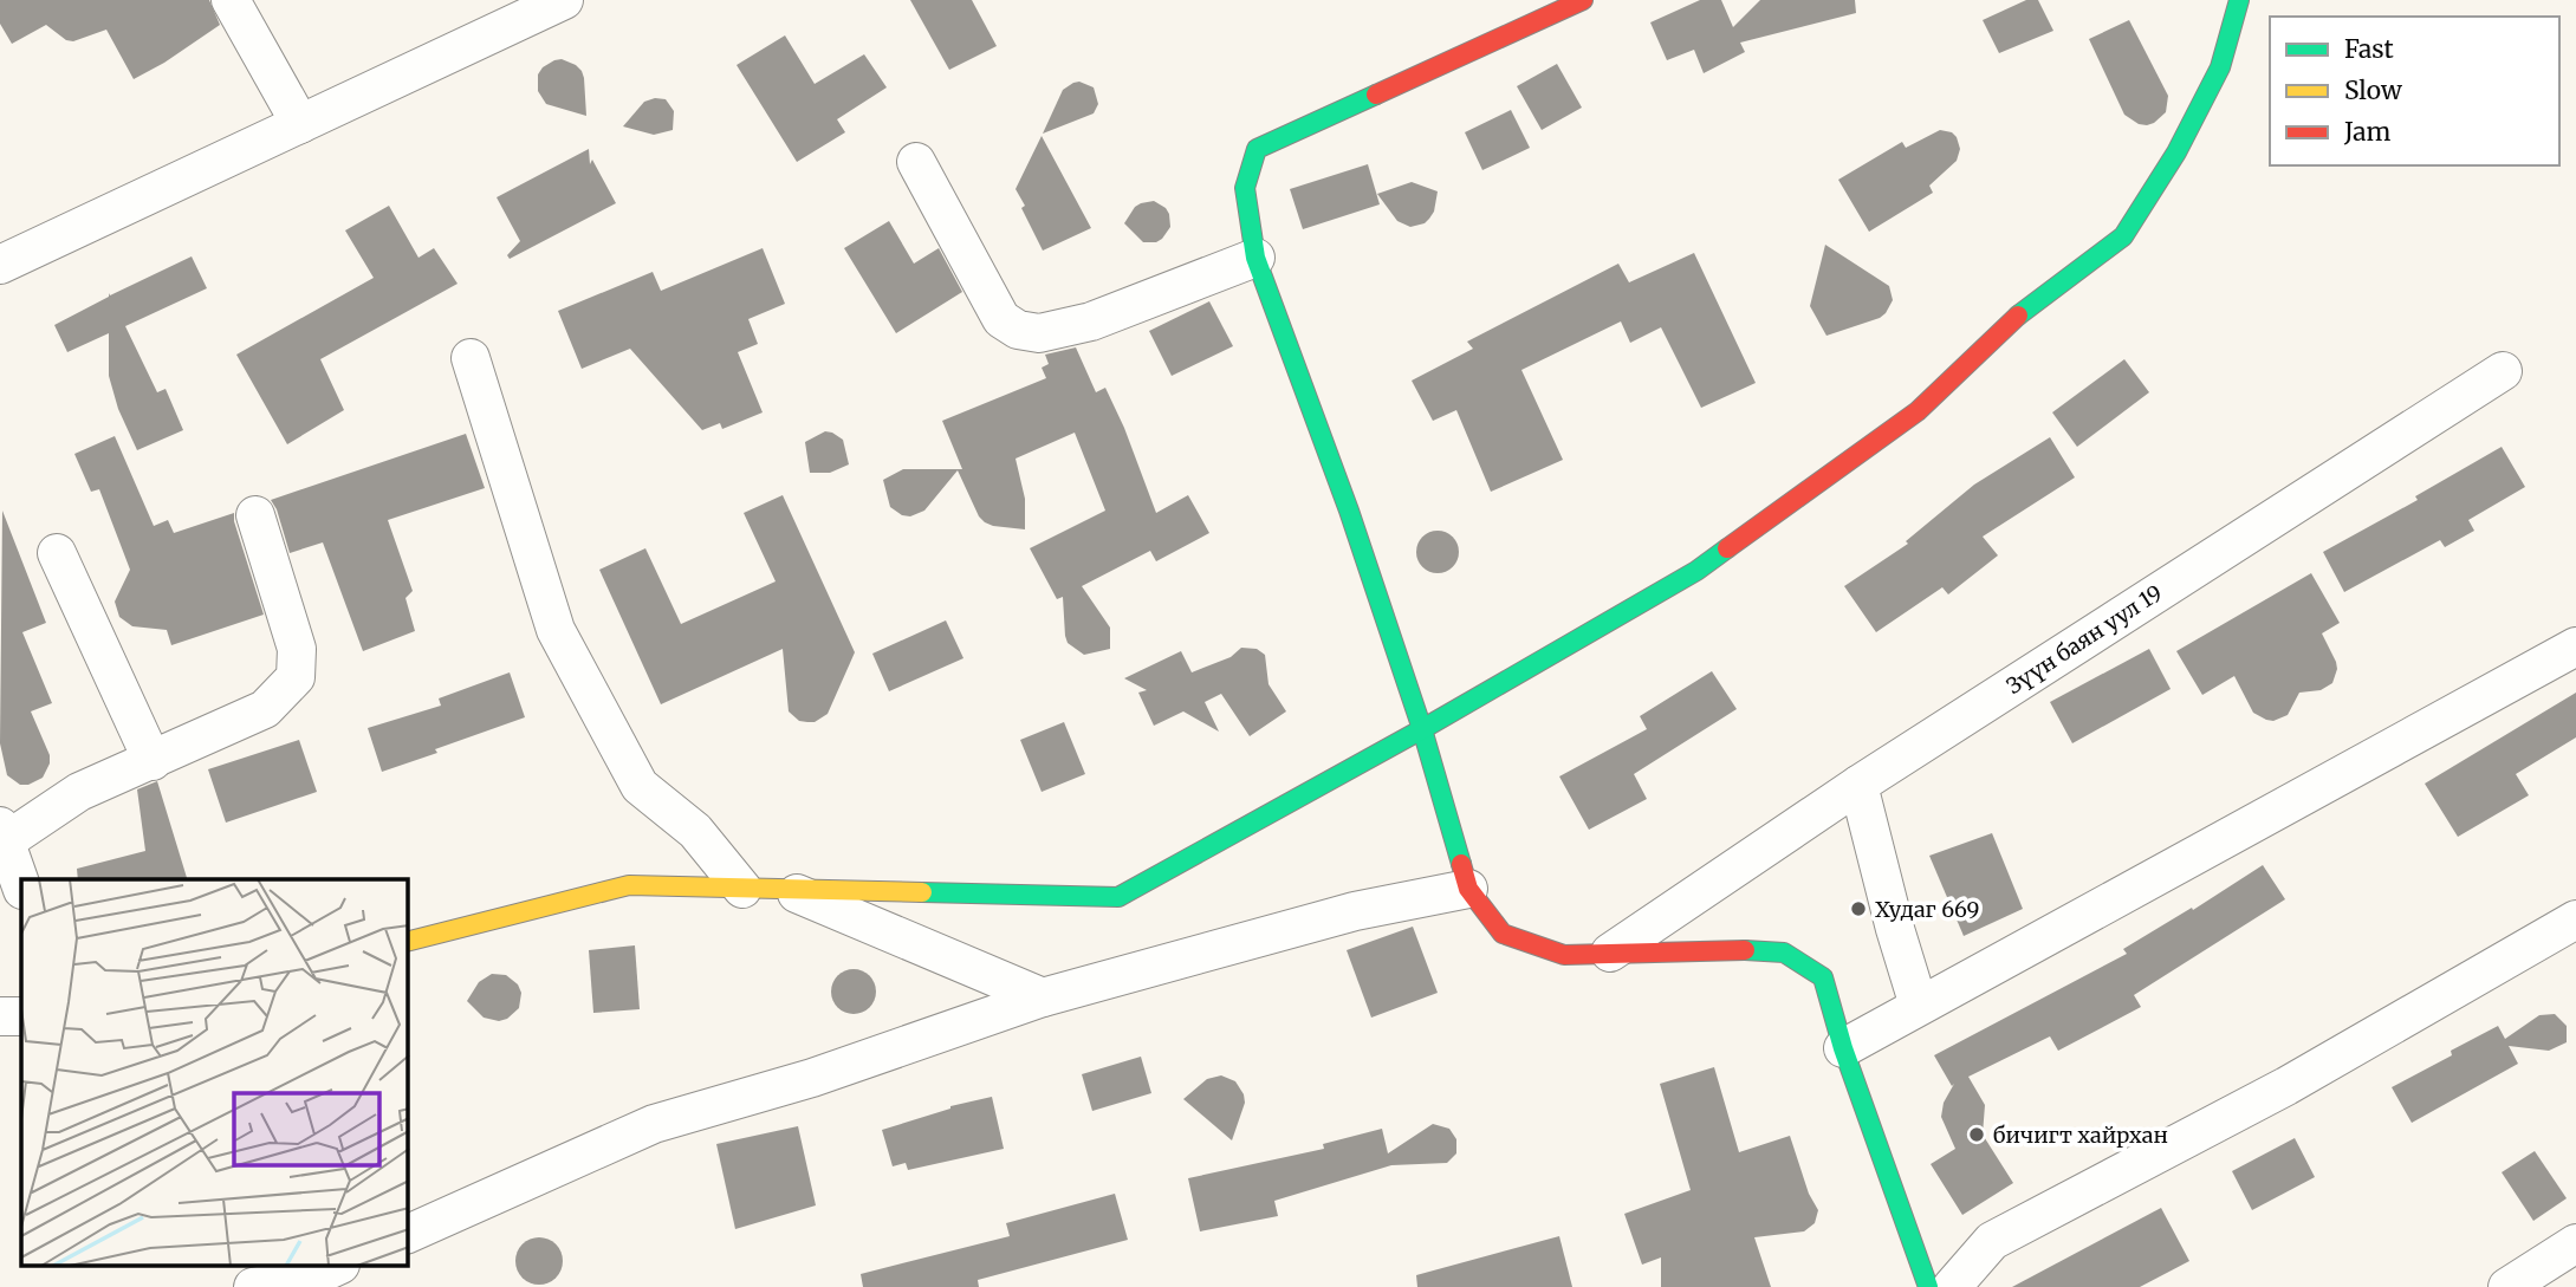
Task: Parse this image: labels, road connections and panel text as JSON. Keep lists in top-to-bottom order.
{
  "streets": {
    "street": ["Зүүн баян уул 19"]
  },
  "places": ["Худаг 669", "бичигт хайрхан"],
  "legend": ["Fast", "Slow", "Jam"]
}
